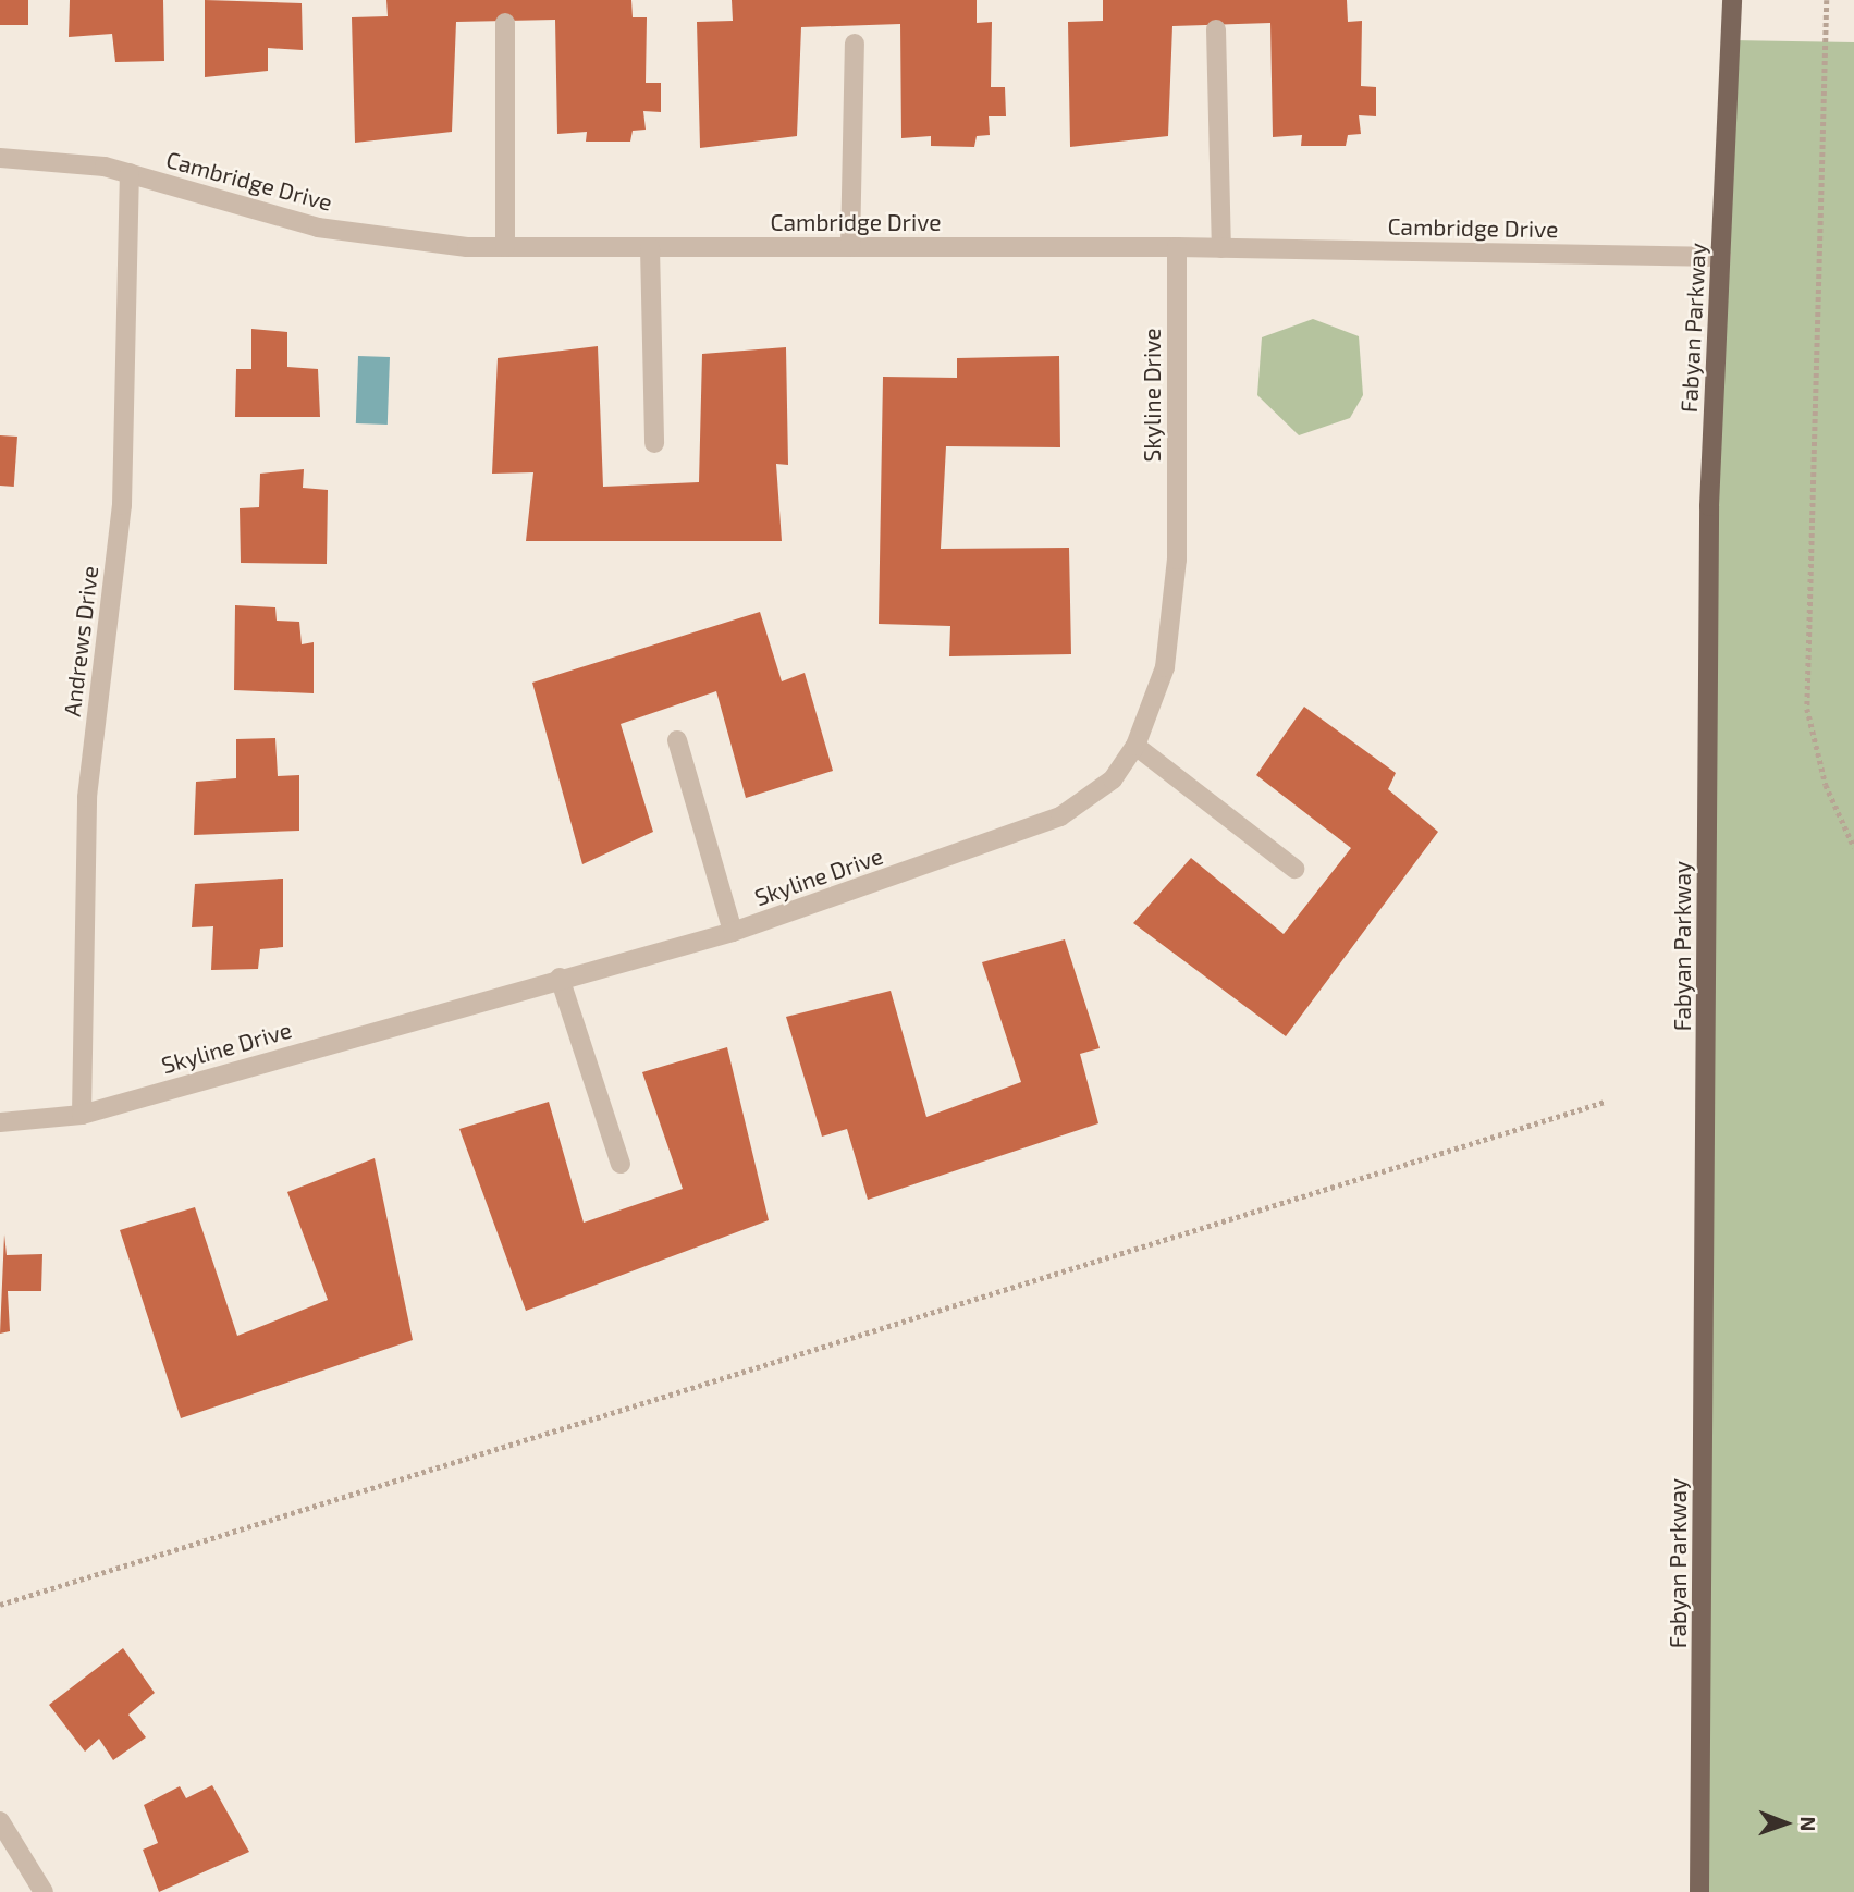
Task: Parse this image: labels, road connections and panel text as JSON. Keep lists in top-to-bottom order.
{
  "streets": {
    "main road": ["Fabyan Parkway"],
    "street": ["Cambridge Drive", "Skyline Drive", "Andrews Drive"]
  },
  "crossings": [
    ["Cambridge Drive", "Fabyan Parkway"],
    ["Cambridge Drive", "Skyline Drive"],
    ["Cambridge Drive", "Andrews Drive"],
    ["Skyline Drive", "Andrews Drive"]
  ],
  "north": "right"
}
